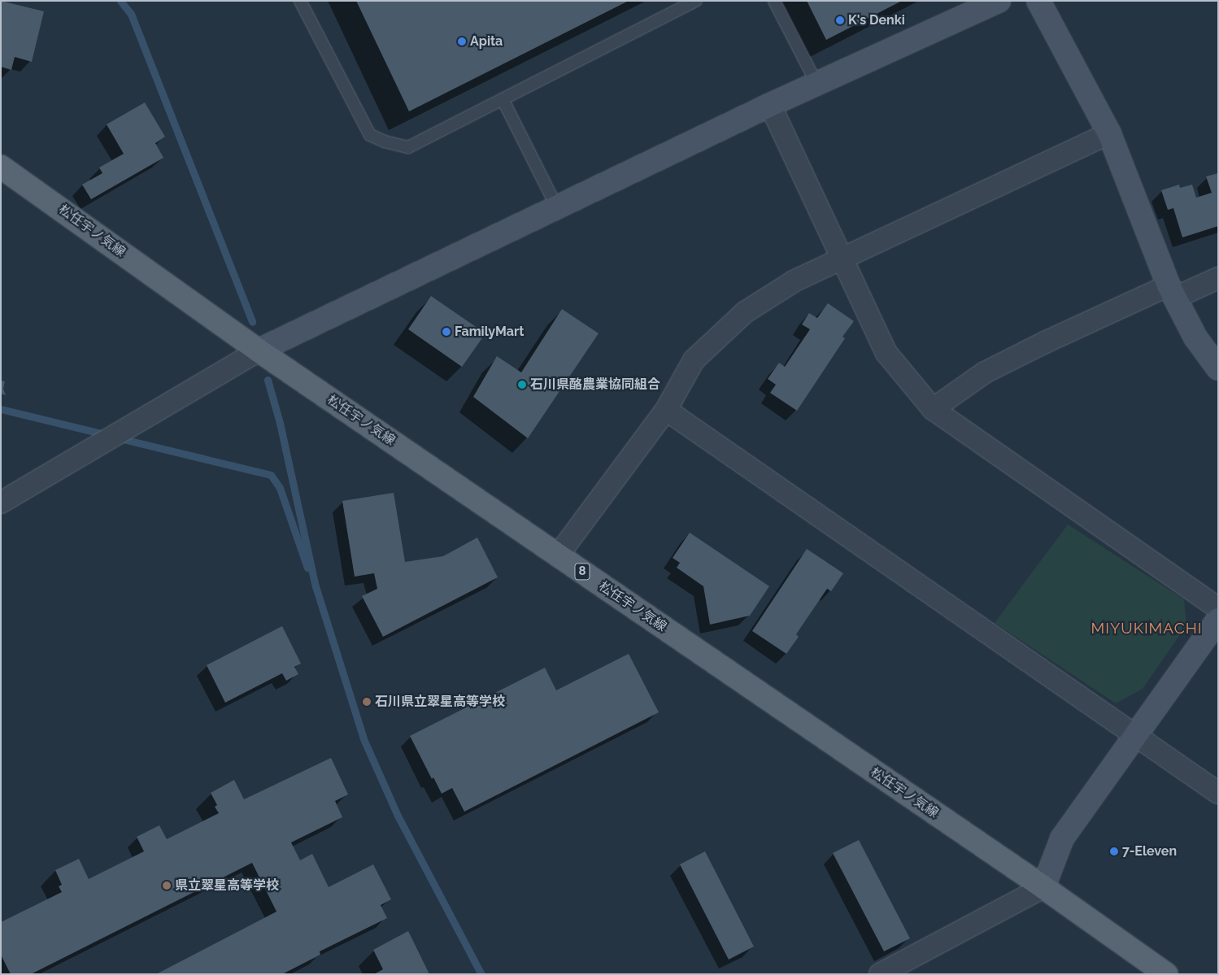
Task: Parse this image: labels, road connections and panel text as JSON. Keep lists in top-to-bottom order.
{
  "streets": {
    "main road": ["松任宇ノ気線", "8"]
  },
  "districts": ["MIYUKIMACHI"],
  "places": [
    "K's Denki",
    "Apita",
    "FamilyMart",
    "石川県酪農業協同組合",
    "石川県立翠星高等学校",
    "7-Eleven",
    "県立翠星高等学校"
  ]
}
